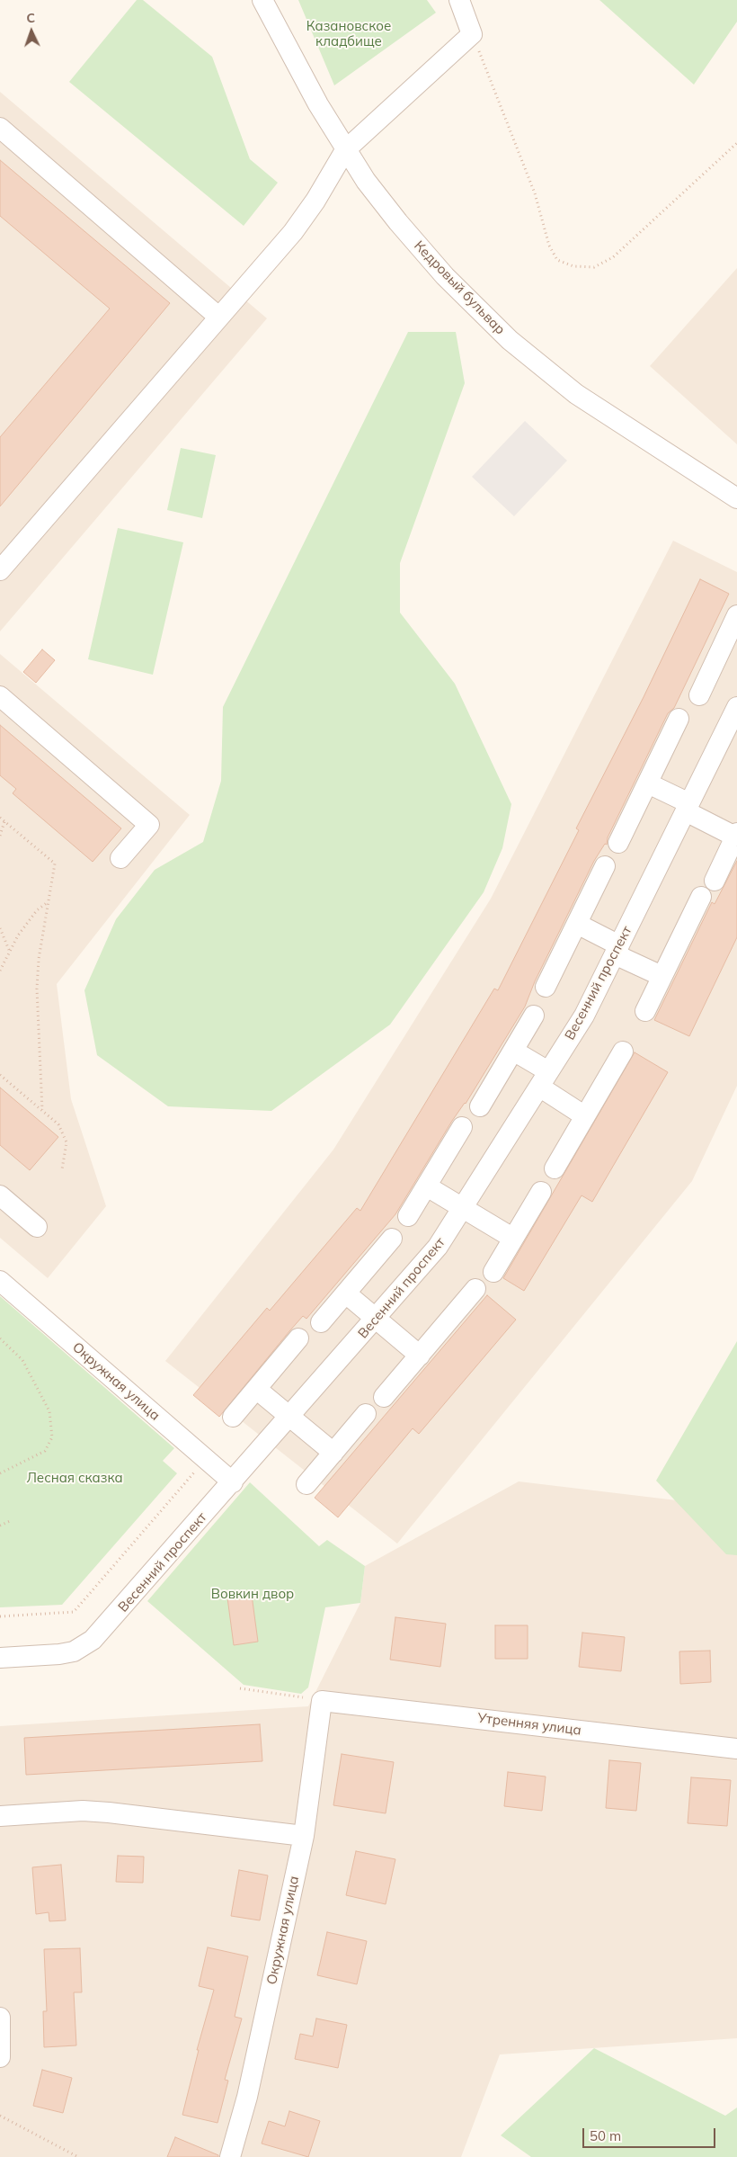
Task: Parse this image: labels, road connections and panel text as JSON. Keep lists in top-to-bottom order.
{
  "streets": {
    "street": [
      "Кедровый бульвар",
      "Весенний проспект",
      "Окружная улица",
      "Утренняя улица"
    ]
  },
  "crossings": [
    ["Весенний проспект", "Окружная улица"],
    ["Окружная улица", "Утренняя улица"]
  ],
  "parks": ["Казановское кладбище", "Лесная сказка", "Вовкин двор"],
  "scale_bar": "50 m",
  "north": "top"
}
